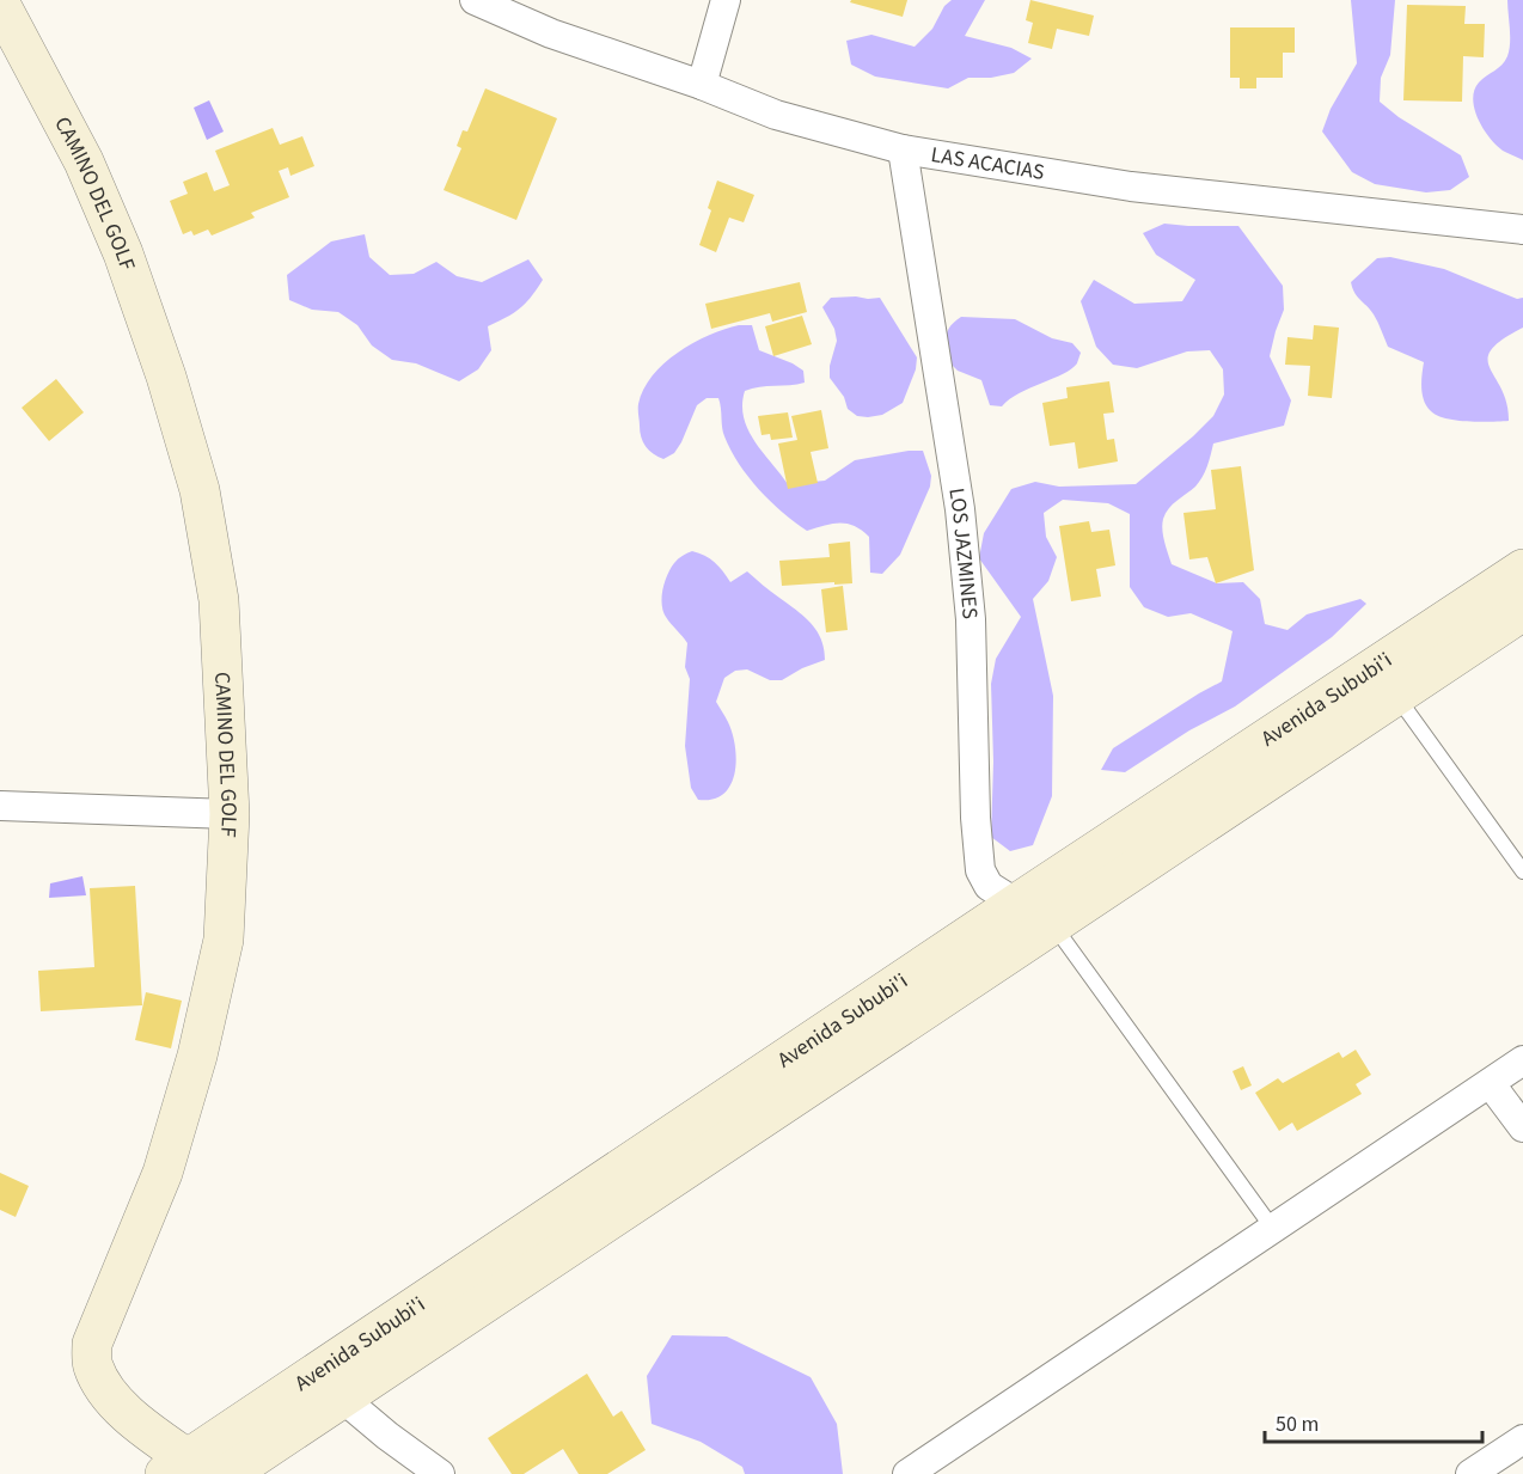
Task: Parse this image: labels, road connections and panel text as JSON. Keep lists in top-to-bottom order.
{
  "streets": {
    "street": [
      "LAS ACACIAS",
      "CAMINO DEL GOLF",
      "LOS JAZMINES",
      "Avenida Sububi'i"
    ]
  },
  "crossings": [
    ["LAS ACACIAS", "LOS JAZMINES"],
    ["CAMINO DEL GOLF", "Avenida Sububi'i"],
    ["LOS JAZMINES", "Avenida Sububi'i"]
  ],
  "scale_bar": "50 m"
}
